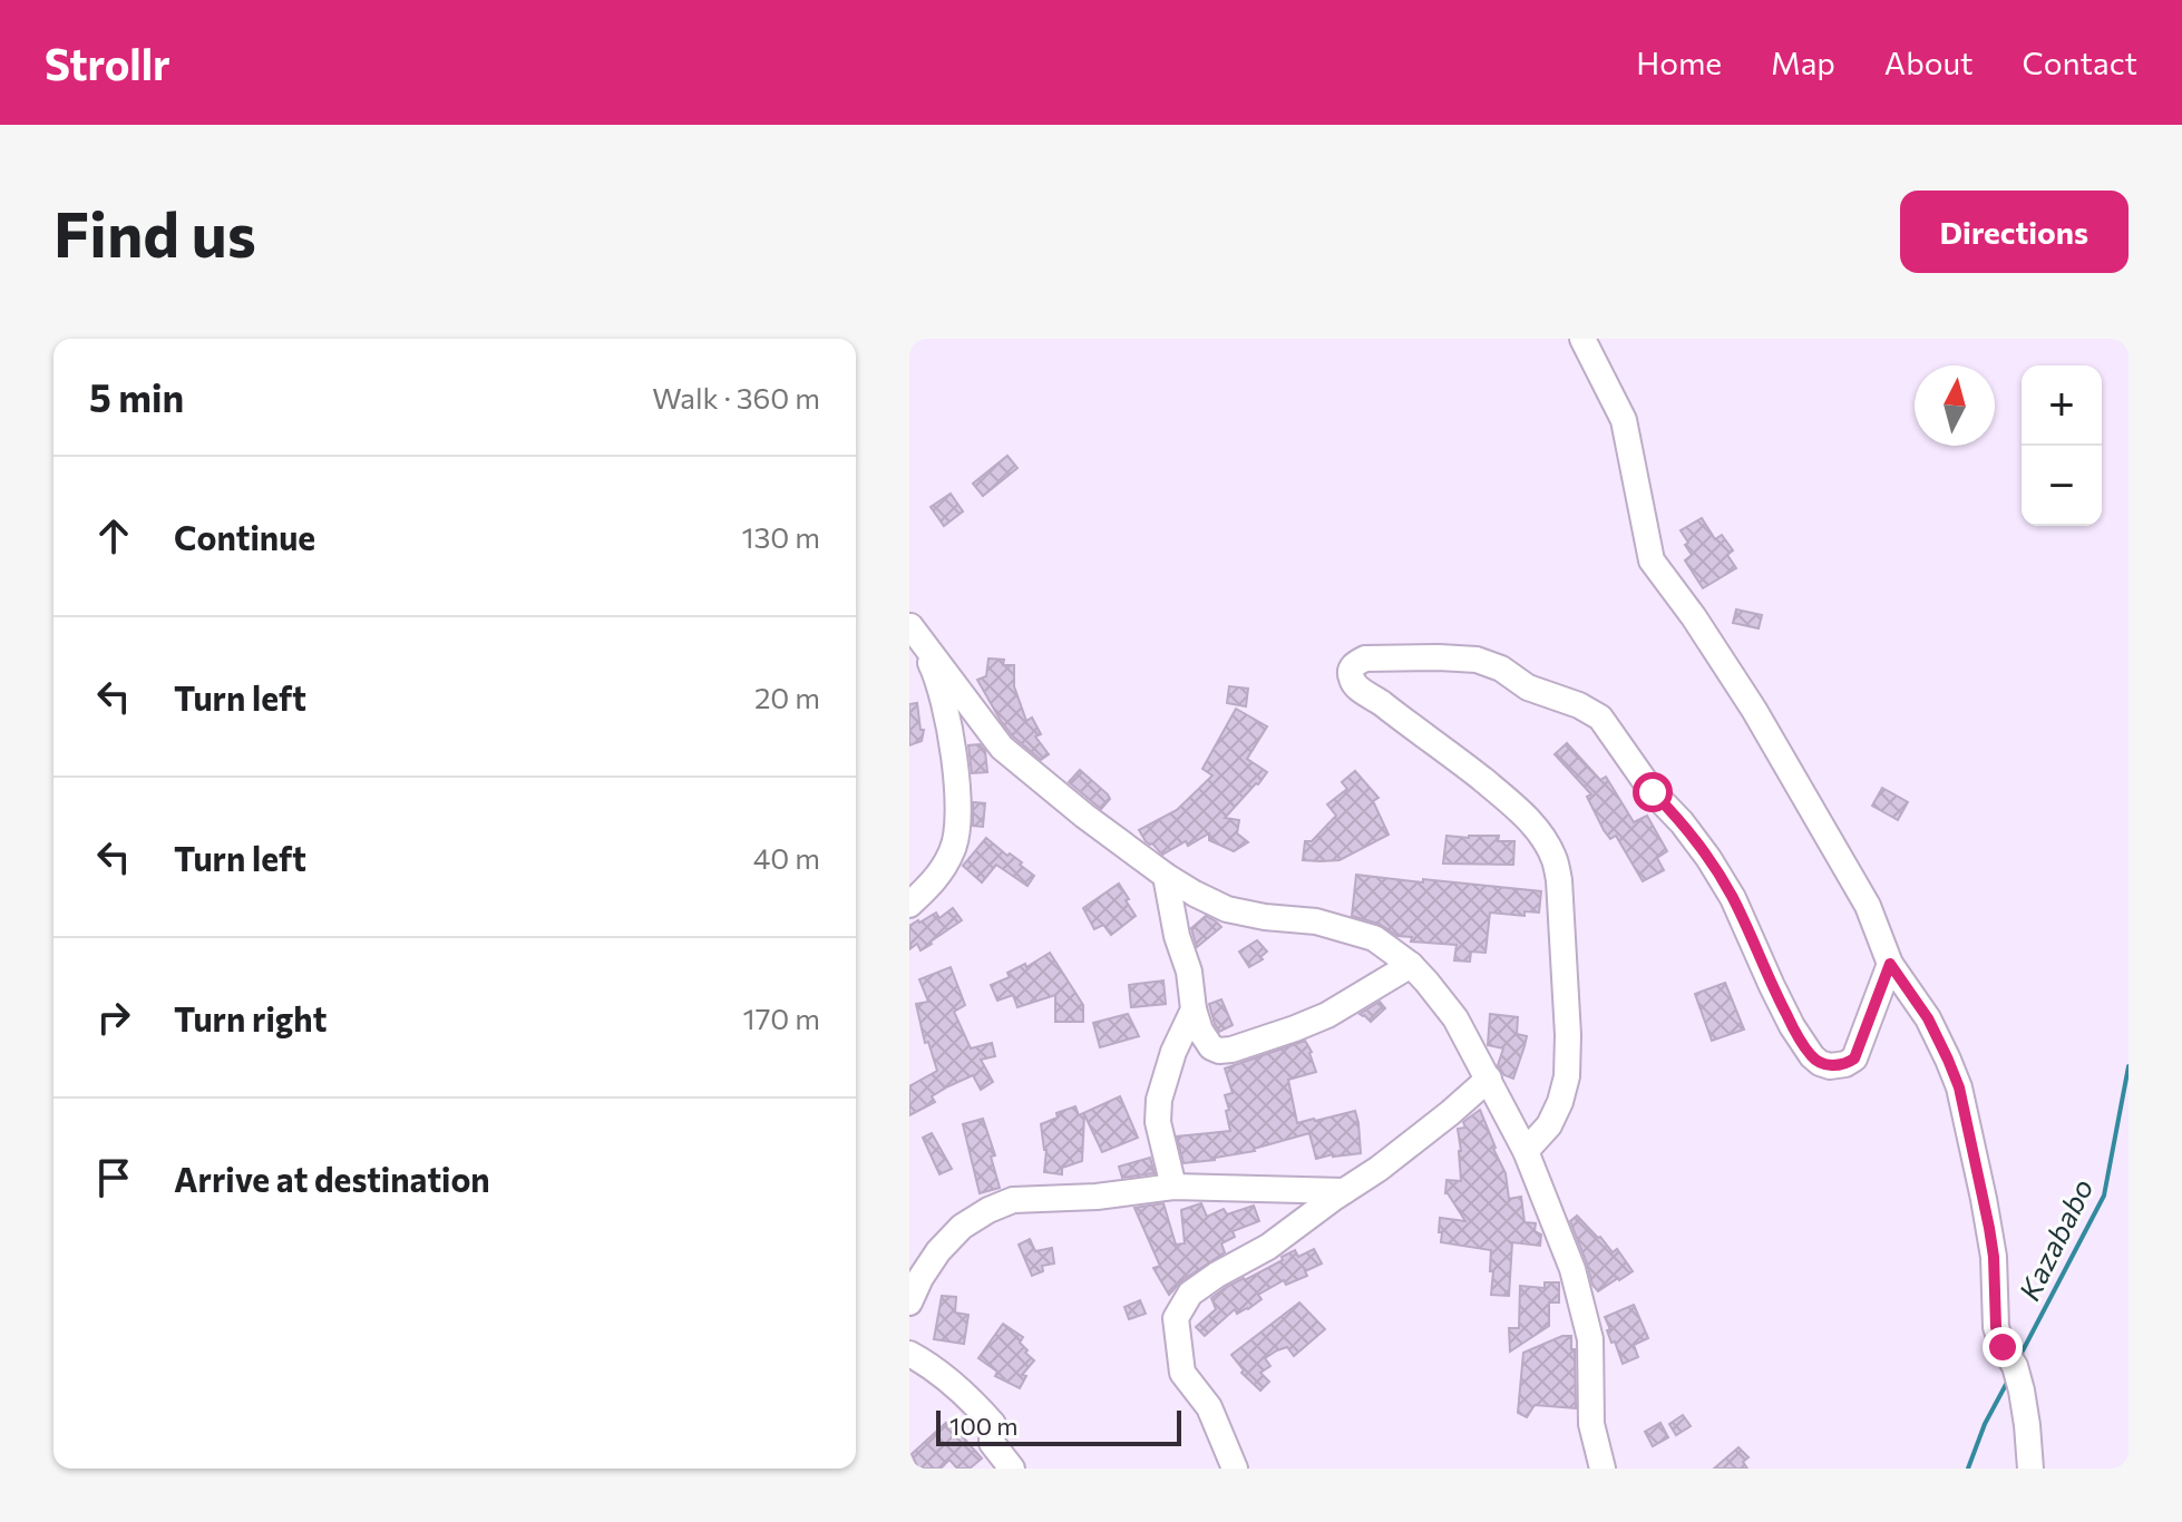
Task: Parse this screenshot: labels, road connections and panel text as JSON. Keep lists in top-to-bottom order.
{
  "water": ["Kazababo"],
  "scale_bar": "100 m",
  "north": "top",
  "page": {
    "header": "Strollr",
    "nav": [
      "Home",
      "Map",
      "About",
      "Contact"
    ],
    "buttons": "Directions",
    "title": "Find us",
    "heading": ["5 min", "Walk · 360 m"],
    "map_buttons": ["+", "−"],
    "list": [
      ["Continue", "130 m"],
      ["Turn left", "20 m"],
      ["Turn left", "40 m"],
      ["Turn right", "170 m"],
      "Arrive at destination"
    ],
    "scale": "100 m"
  }
}
